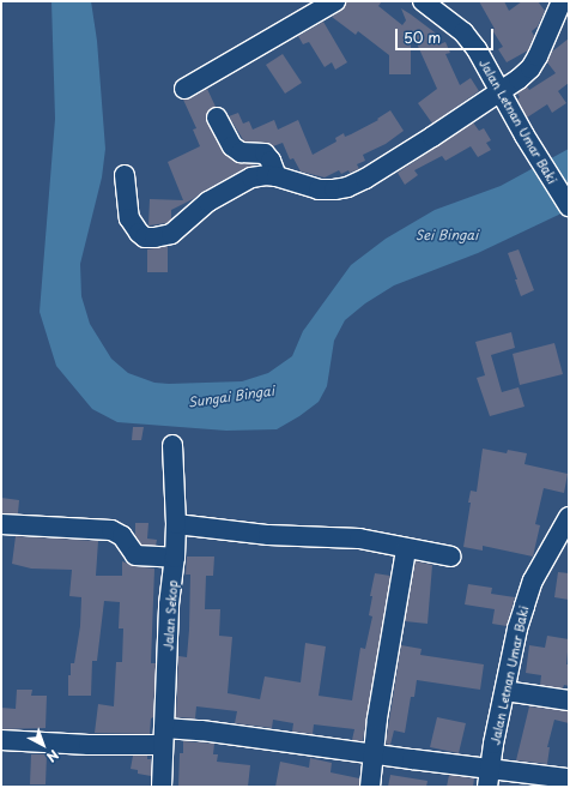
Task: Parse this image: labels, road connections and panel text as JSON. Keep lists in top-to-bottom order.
{
  "streets": {
    "street": ["Jalan Letnan Umar Baki", "Jalan Sekop"]
  },
  "water": ["Sei Bingai", "Sungai Bingai"],
  "scale_bar": "50 m",
  "north": "bottom right"
}
